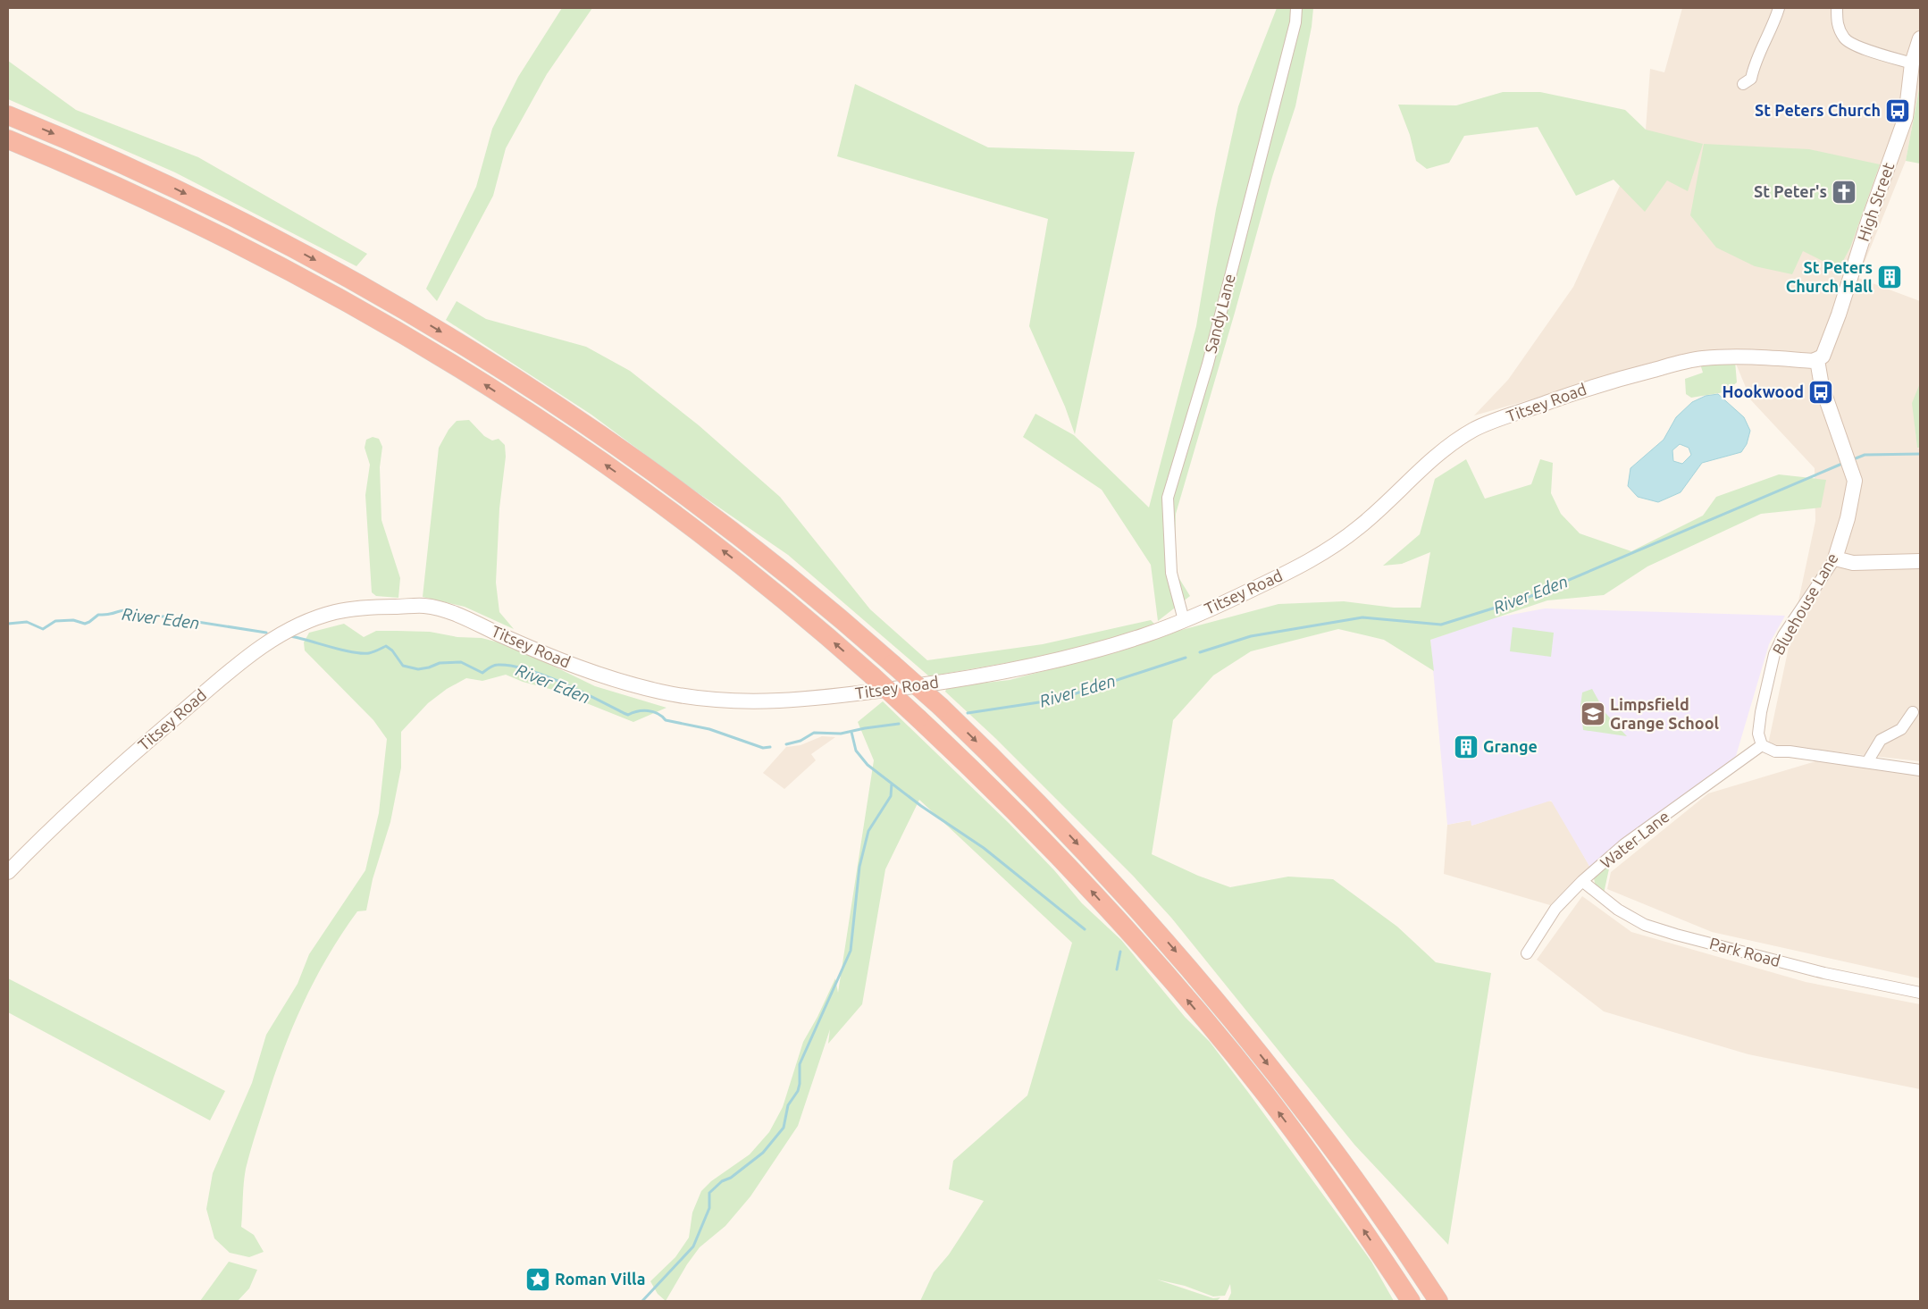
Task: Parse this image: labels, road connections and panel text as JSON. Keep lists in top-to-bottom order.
{
  "streets": {
    "main road": ["High Street", "Titsey Road", "Bluehouse Lane"],
    "street": ["Sandy Lane", "Water Lane", "Park Road"]
  },
  "crossings": [
    ["High Street", "Titsey Road"],
    ["High Street", "Bluehouse Lane"],
    ["Sandy Lane", "Titsey Road"],
    ["Titsey Road", "Bluehouse Lane"],
    ["Bluehouse Lane", "Water Lane"],
    ["Water Lane", "Park Road"]
  ],
  "water": ["River Eden"],
  "places": {
    "bus stop": ["St Peters Church", "Hookwood"],
    "church": ["St Peter's"],
    "building": ["St Peters Church Hall", "Grange"],
    "school or university": ["Limpsfield Grange School"],
    "place": ["Roman Villa"]
  }
}
